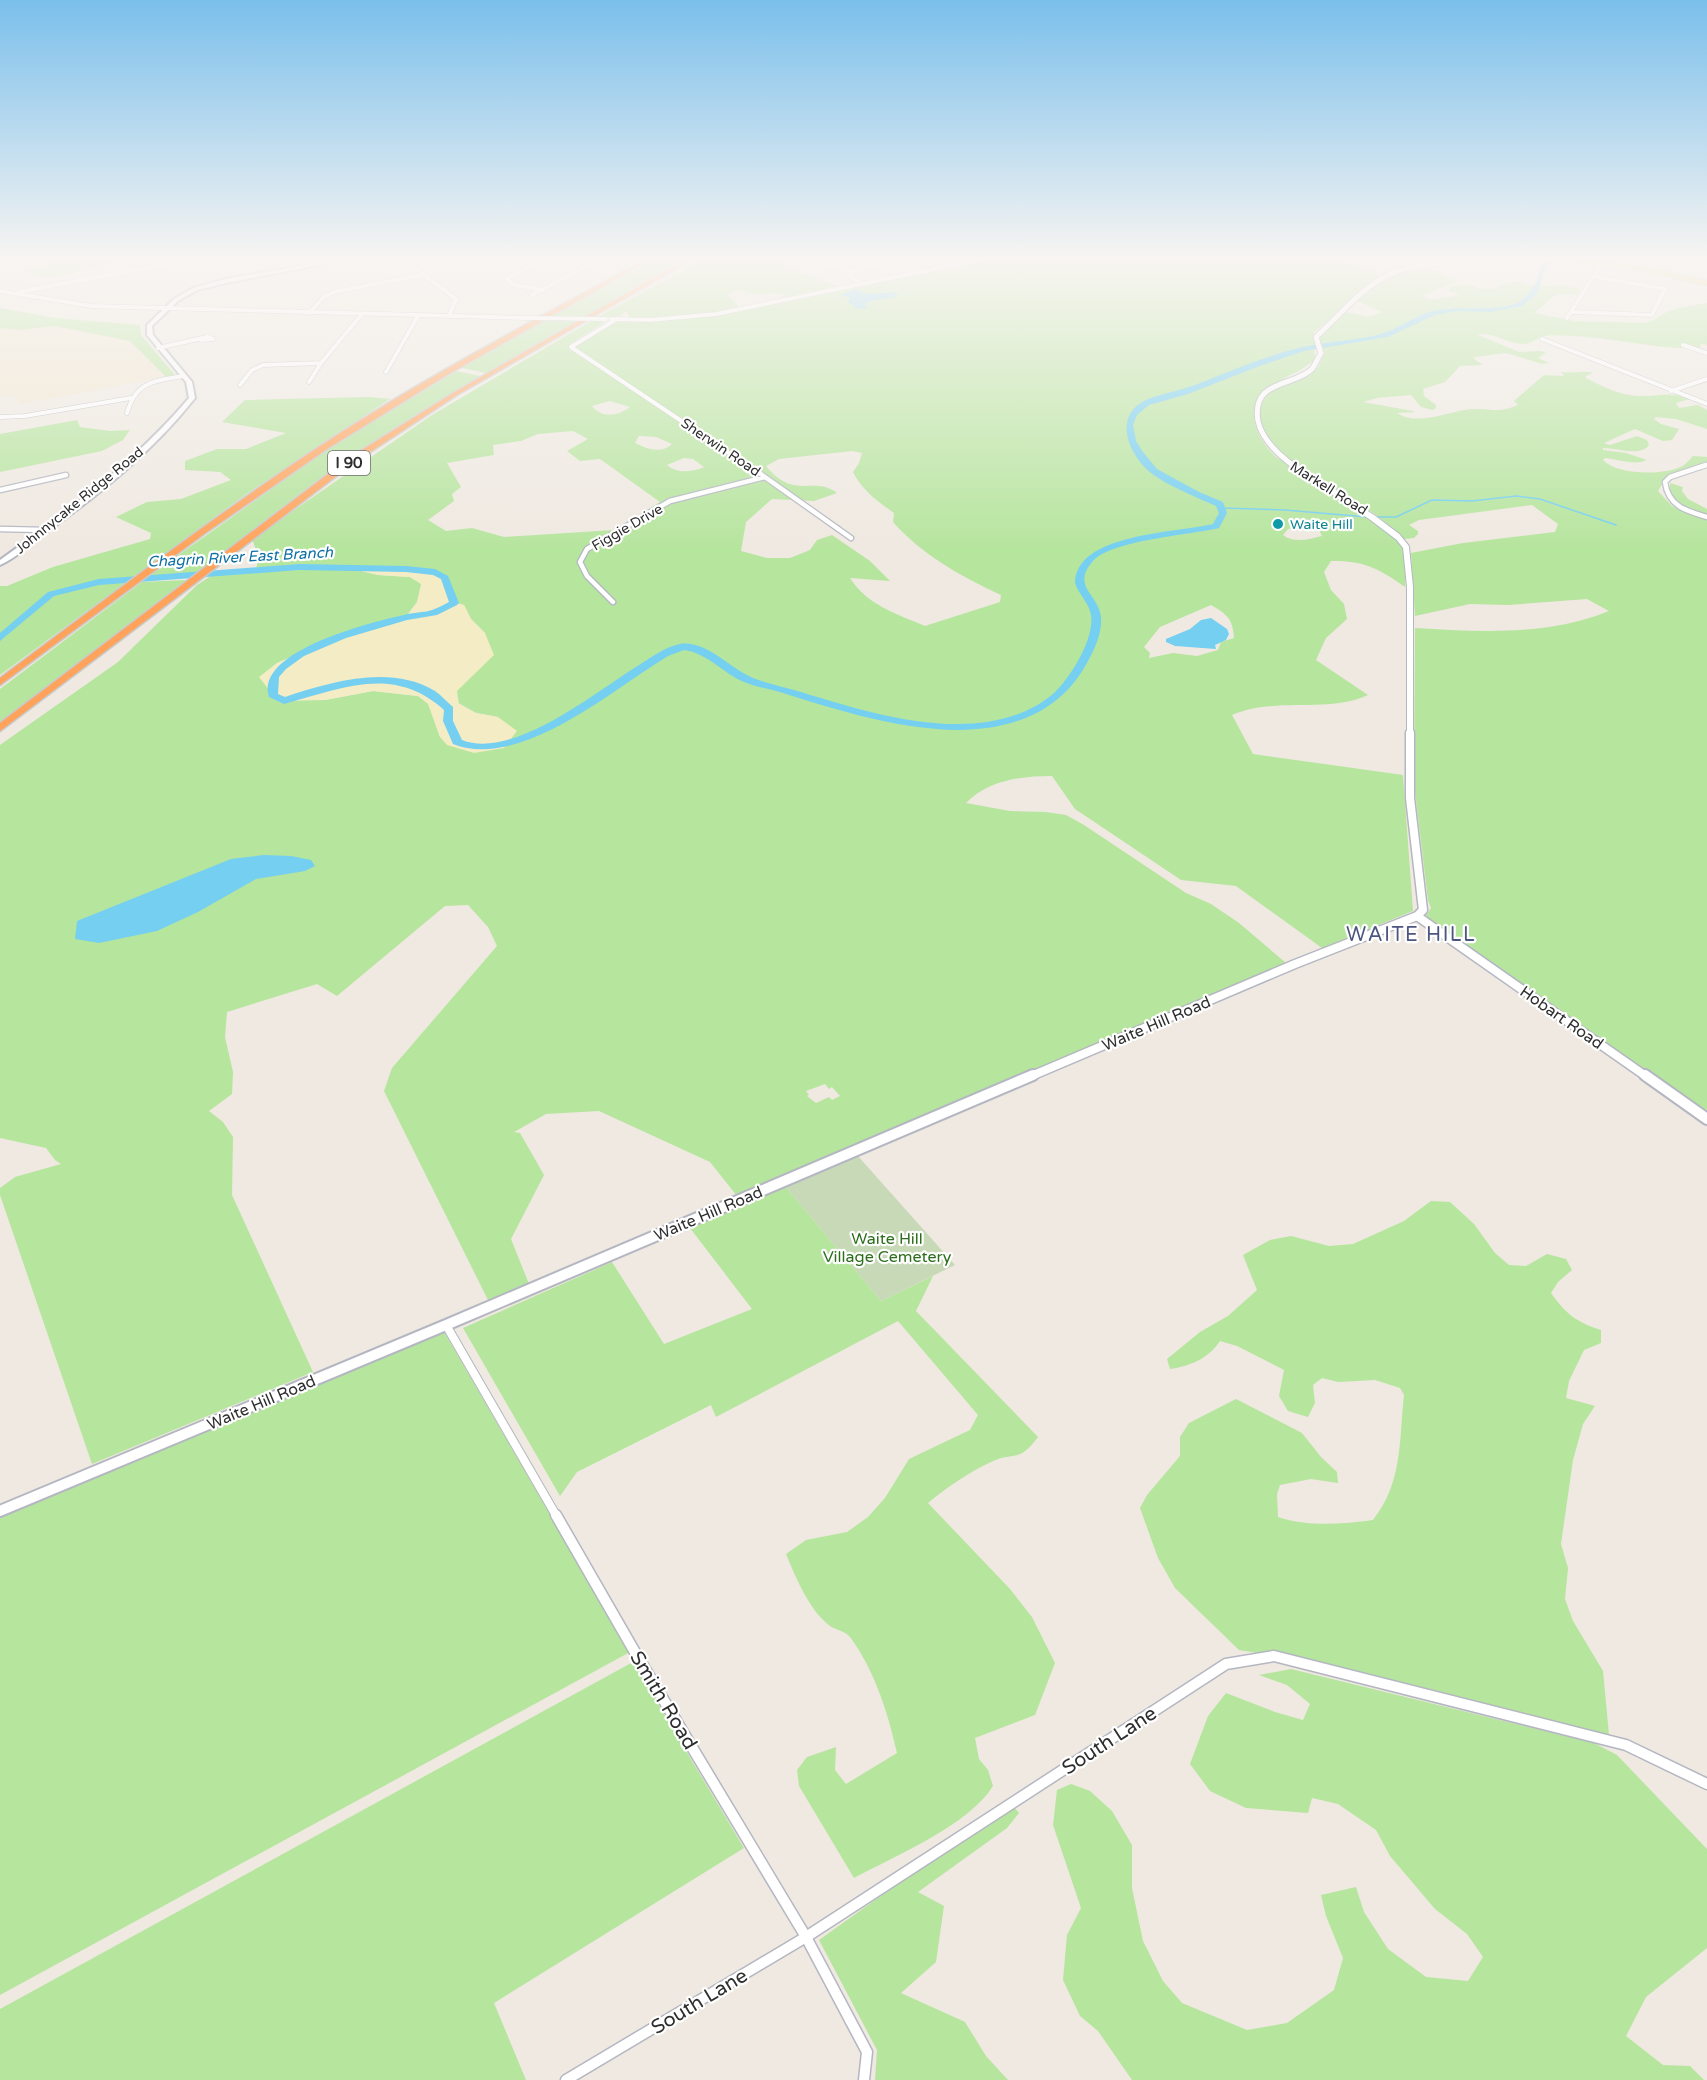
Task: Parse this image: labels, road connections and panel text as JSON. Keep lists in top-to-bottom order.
{
  "streets": {
    "highway": ["I 90"],
    "main road": ["Johnnycake Ridge Road"],
    "street": [
      "Sherwin Road",
      "Markell Road",
      "Figgie Drive",
      "Hobart Road",
      "Waite Hill Road",
      "Smith Road",
      "South Lane"
    ]
  },
  "crossings": [
    ["Sherwin Road", "Figgie Drive"],
    ["Markell Road", "Hobart Road"],
    ["Markell Road", "Waite Hill Road"],
    ["Hobart Road", "Waite Hill Road"],
    ["Waite Hill Road", "Smith Road"],
    ["Smith Road", "South Lane"]
  ],
  "districts": ["WAITE HILL"],
  "water": ["Chagrin River East Branch"],
  "parks": ["Waite Hill Village Cemetery"],
  "places": ["Waite Hill"]
}
